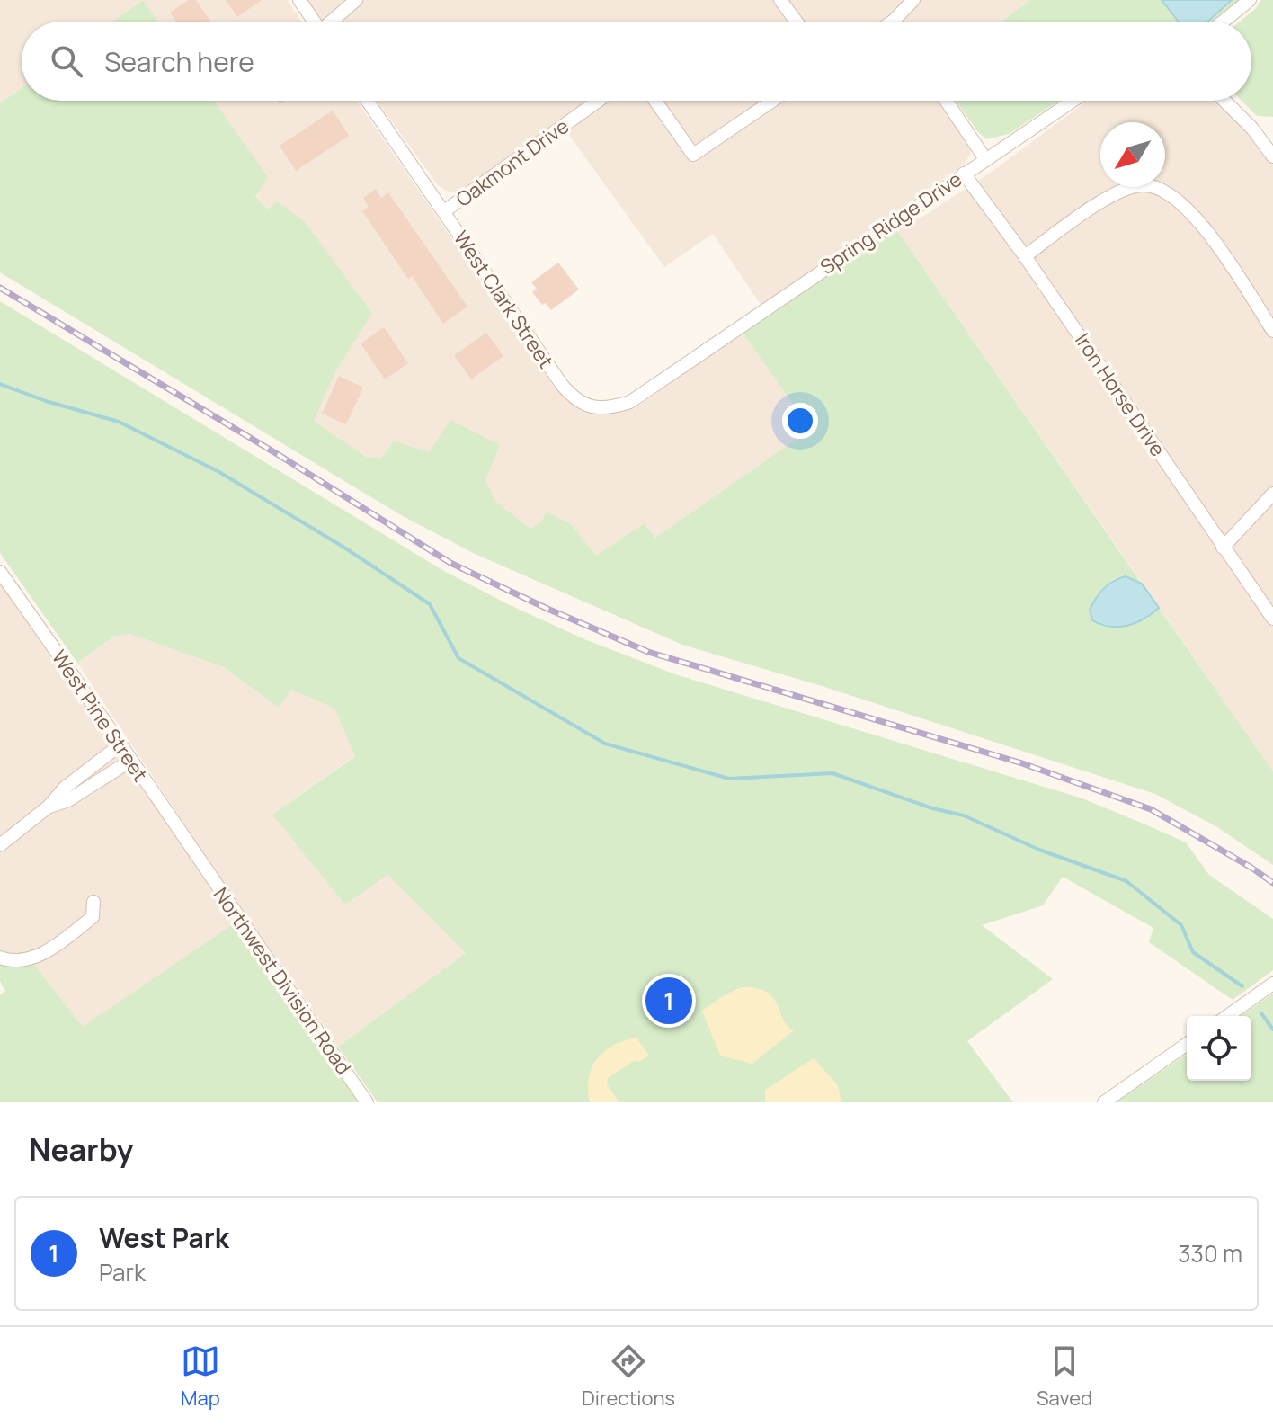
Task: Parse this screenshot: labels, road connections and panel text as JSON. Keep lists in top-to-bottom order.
{
  "streets": {
    "street": [
      "Oakmont Drive",
      "Spring Ridge Drive",
      "West Clark Street",
      "Iron Horse Drive",
      "West Pine Street",
      "Northwest Division Road"
    ]
  },
  "crossings": [
    ["Oakmont Drive", "West Clark Street"],
    ["Spring Ridge Drive", "West Clark Street"],
    ["Spring Ridge Drive", "Iron Horse Drive"],
    ["West Pine Street", "Northwest Division Road"]
  ],
  "north": "bottom left",
  "page": {
    "search": "Search here",
    "pins": "1",
    "heading": "Nearby",
    "list": [
      {
        "mark": "1",
        "name": "West Park",
        "note": "Park",
        "value": "330 m"
      }
    ],
    "nav": ["Map", "Directions", "Saved"]
  }
}
